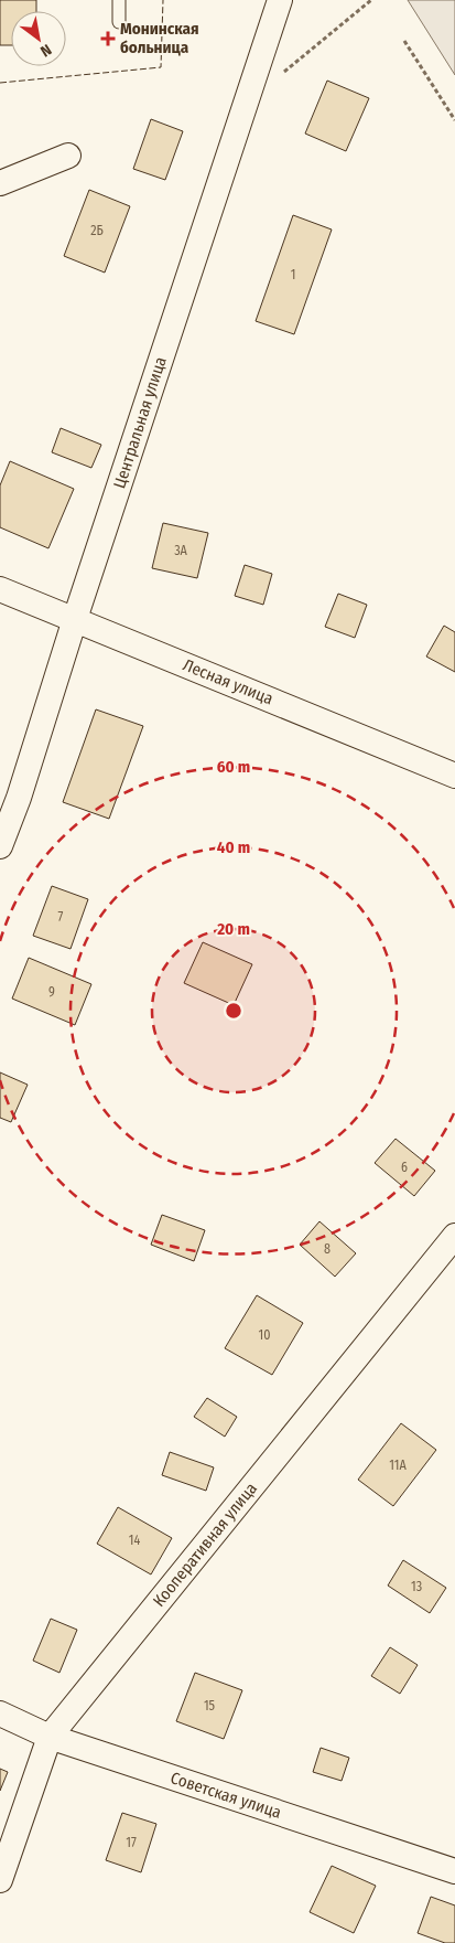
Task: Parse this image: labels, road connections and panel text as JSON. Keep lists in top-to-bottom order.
{
  "streets": {
    "street": [
      "Центральная улица",
      "Лесная улица",
      "Кооперативная улица",
      "Советская улица"
    ]
  },
  "crossings": [
    ["Центральная улица", "Лесная улица"],
    ["Кооперативная улица", "Советская улица"]
  ],
  "places": {
    "health": ["Монинская больница"]
  },
  "house_numbers": [
    "2Б",
    "1",
    "3А",
    "7",
    "9",
    "6",
    "8",
    "10",
    "11А",
    "14",
    "13",
    "15",
    "17"
  ],
  "north": "bottom right",
  "rings": ["60 m", "40 m", "20 m"]
}
